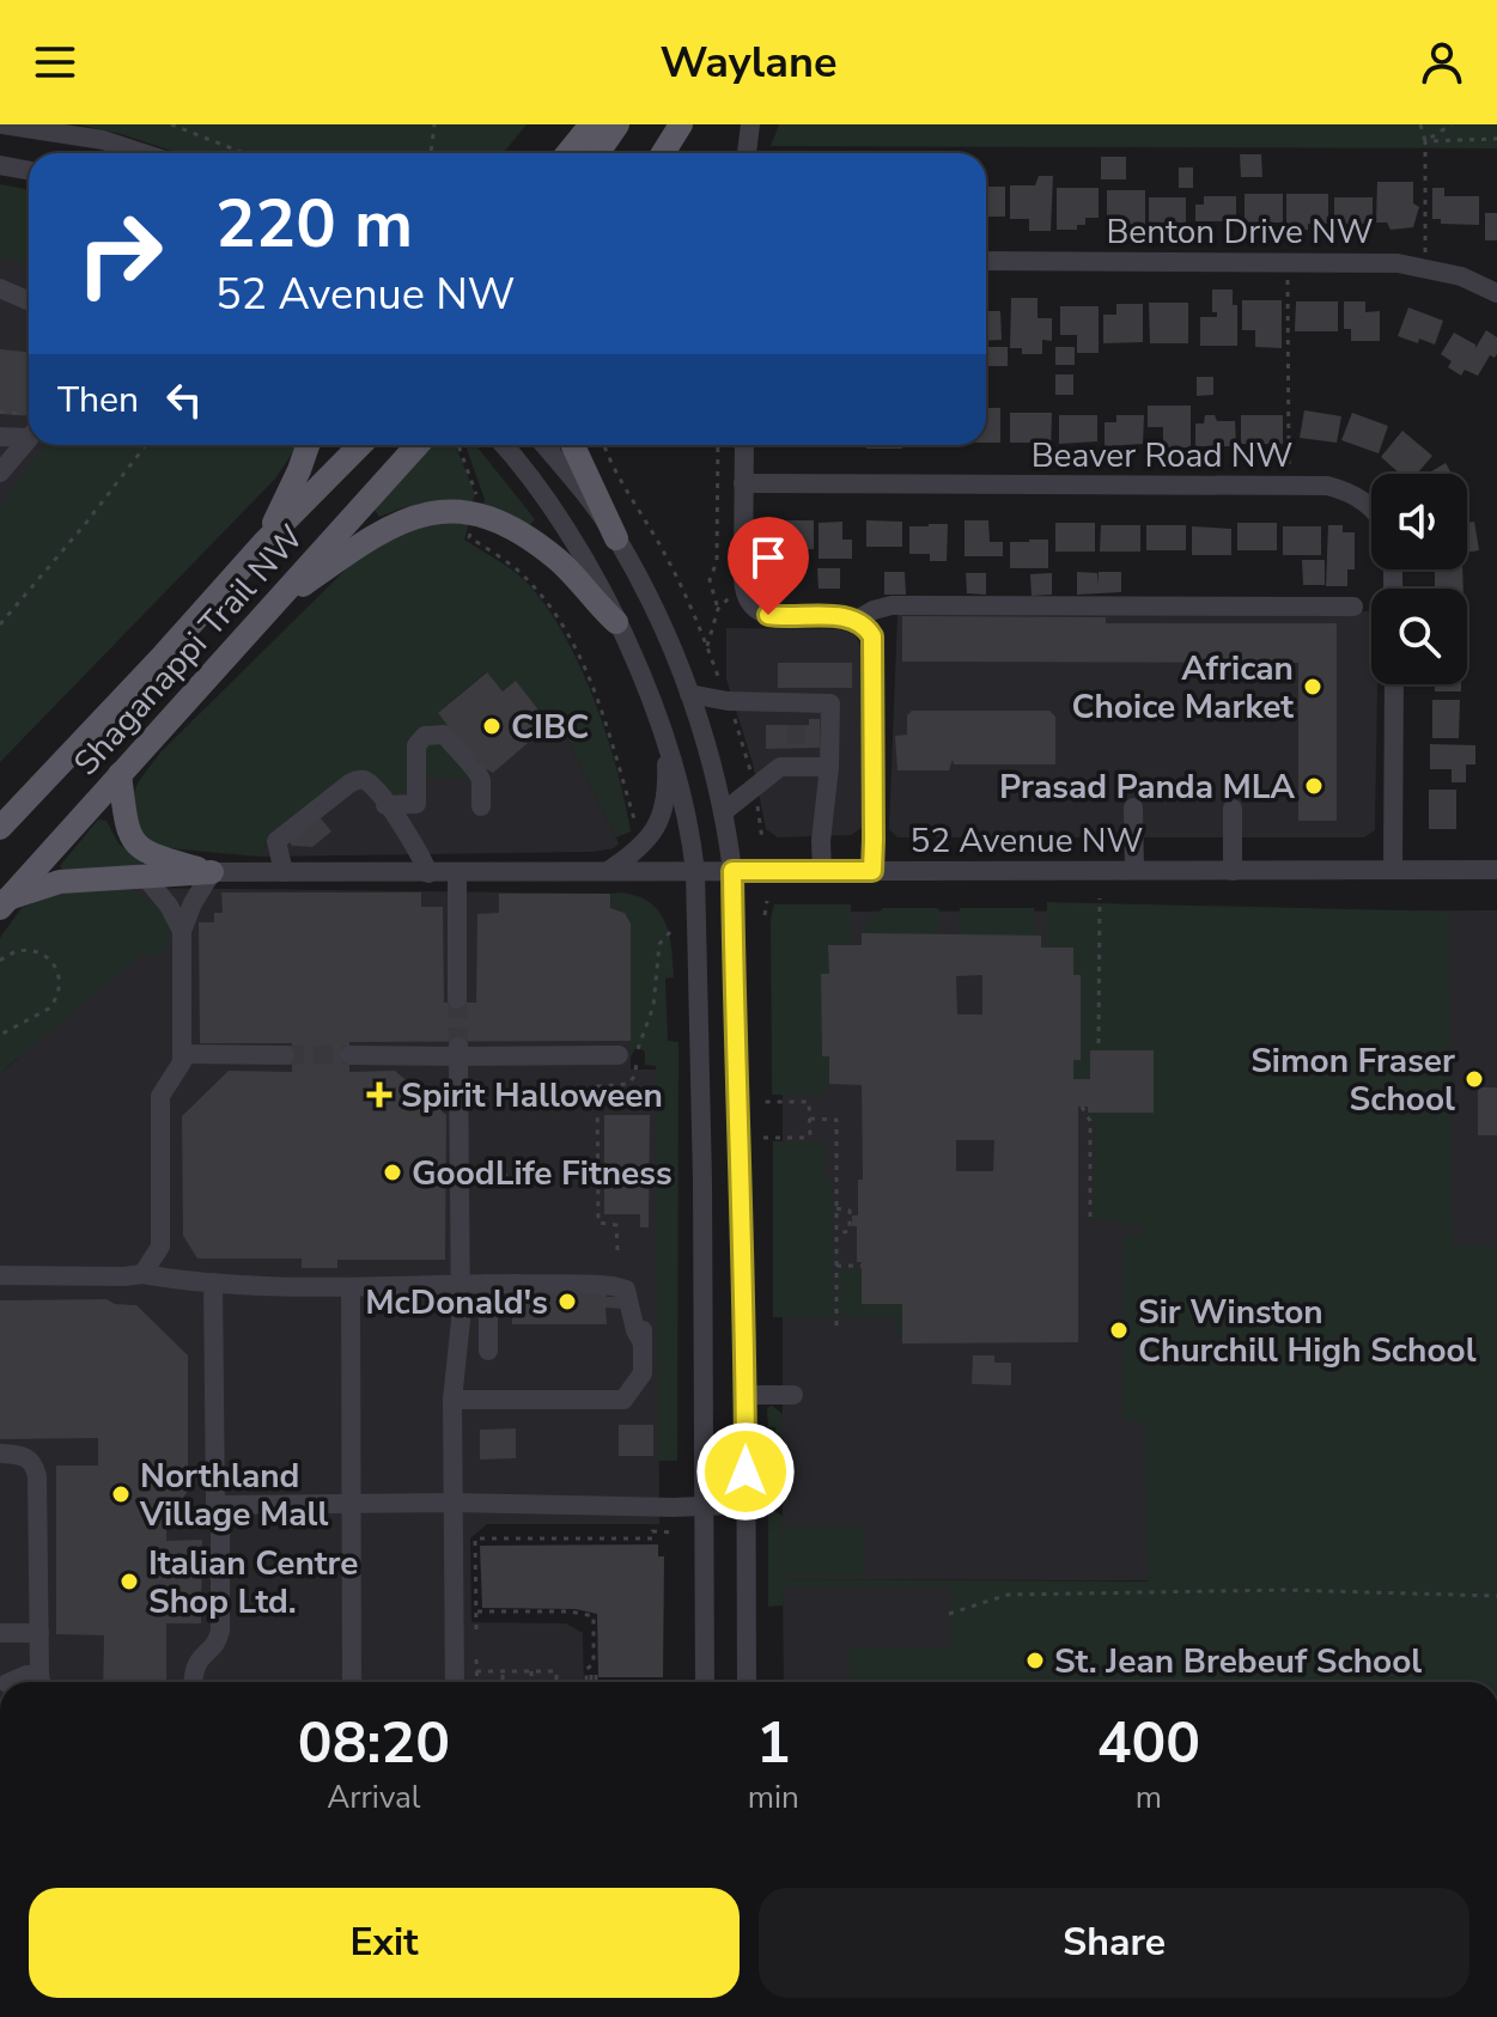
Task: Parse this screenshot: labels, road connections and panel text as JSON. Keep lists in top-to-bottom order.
{
  "streets": {
    "main road": ["Shaganappi Trail NW"],
    "street": ["Benton Drive NW", "Beaver Road NW", "52 Avenue NW"]
  },
  "places": {
    "other": [
      "African Choice Market",
      "CIBC",
      "Prasad Panda MLA",
      "Simon Fraser School",
      "GoodLife Fitness",
      "McDonald's",
      "Sir Winston Churchill High School",
      "Northland Village Mall",
      "Italian Centre Shop Ltd.",
      "St. Jean Brebeuf School"
    ],
    "health": ["Spirit Halloween"]
  },
  "page": {
    "header": "Waylane",
    "turn": ["220 m", "52 Avenue NW"],
    "then": "Then",
    "eta": [
      "08:20",
      "Arrival",
      "1",
      "min",
      "400",
      "m"
    ],
    "buttons": ["Exit", "Share"]
  }
}
